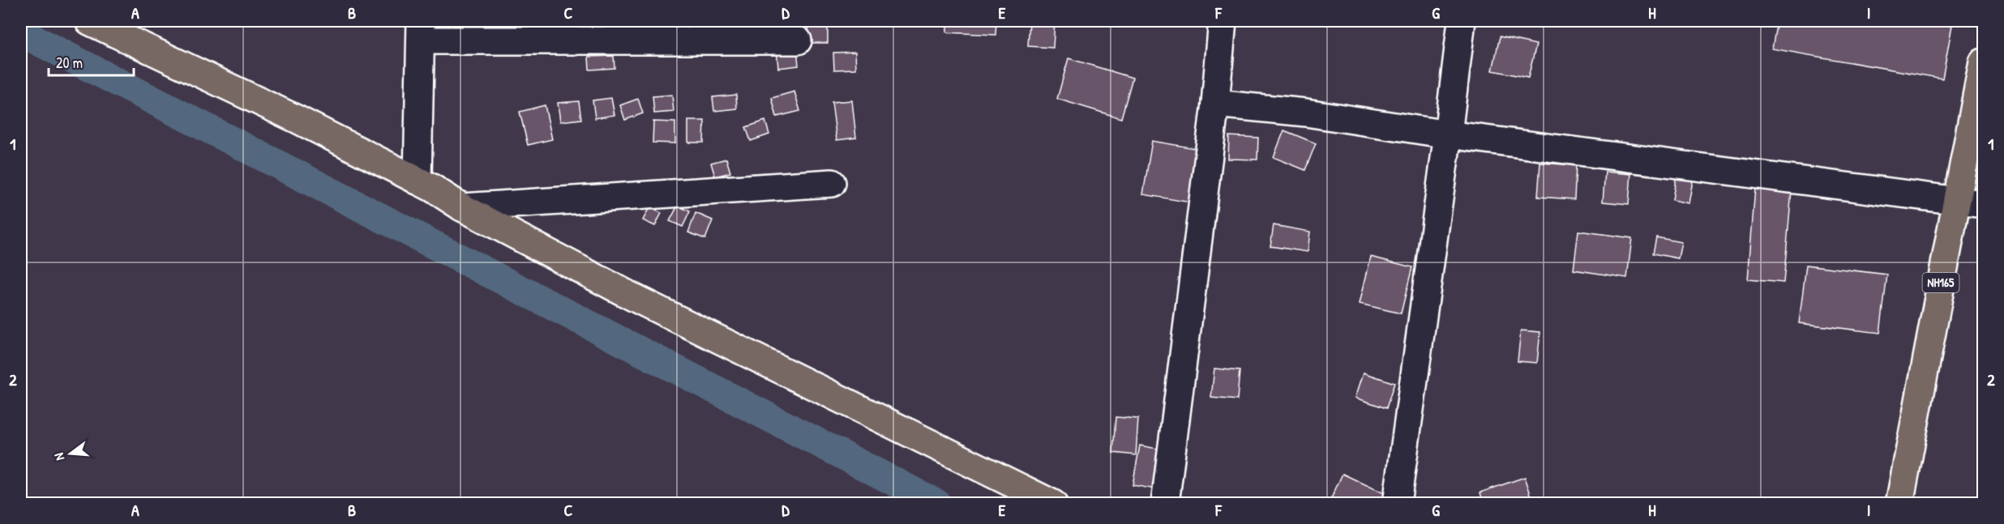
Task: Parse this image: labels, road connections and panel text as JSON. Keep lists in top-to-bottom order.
{
  "streets": {
    "main road": ["NH165"]
  },
  "scale_bar": "20 m",
  "north": "left",
  "grid": {
    "columns": [
      "A",
      "B",
      "C",
      "D",
      "E",
      "F",
      "G",
      "H",
      "I"
    ],
    "rows": ["1", "2"]
  }
}
